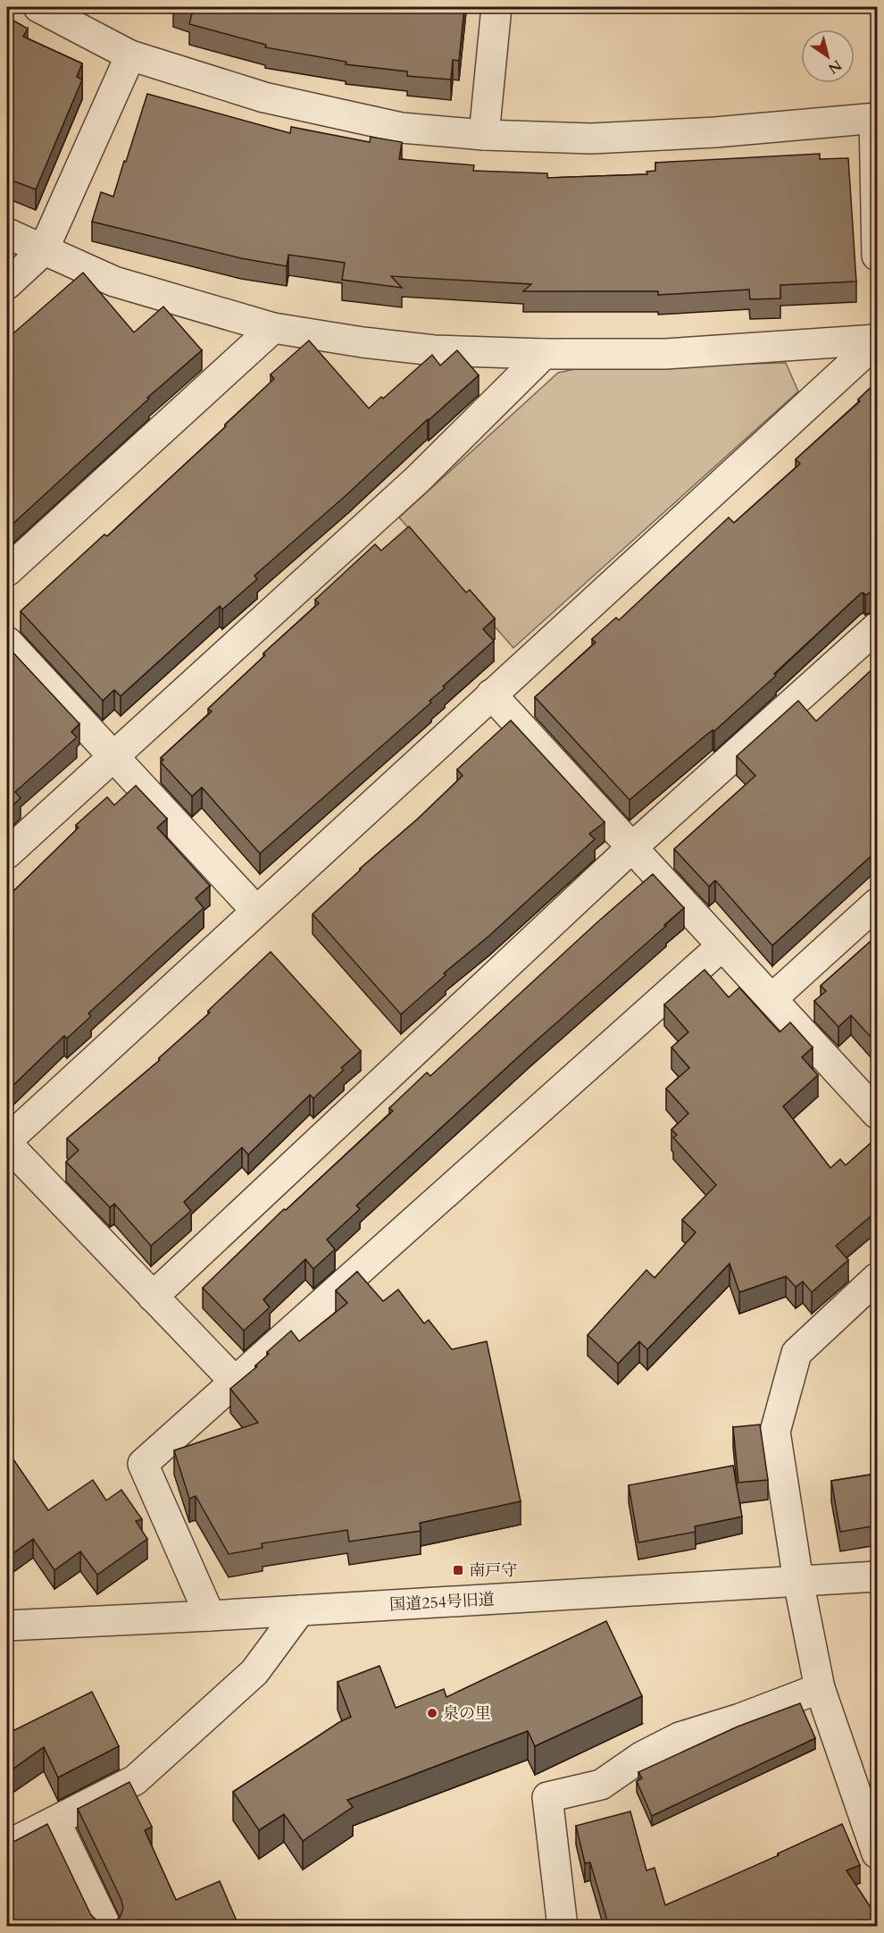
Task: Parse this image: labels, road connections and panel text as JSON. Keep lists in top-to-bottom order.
{
  "streets": {
    "street": ["国道254号旧道"]
  },
  "places": {
    "transit": ["南戸守"],
    "other": ["泉の里"]
  },
  "north": "bottom right"
}
